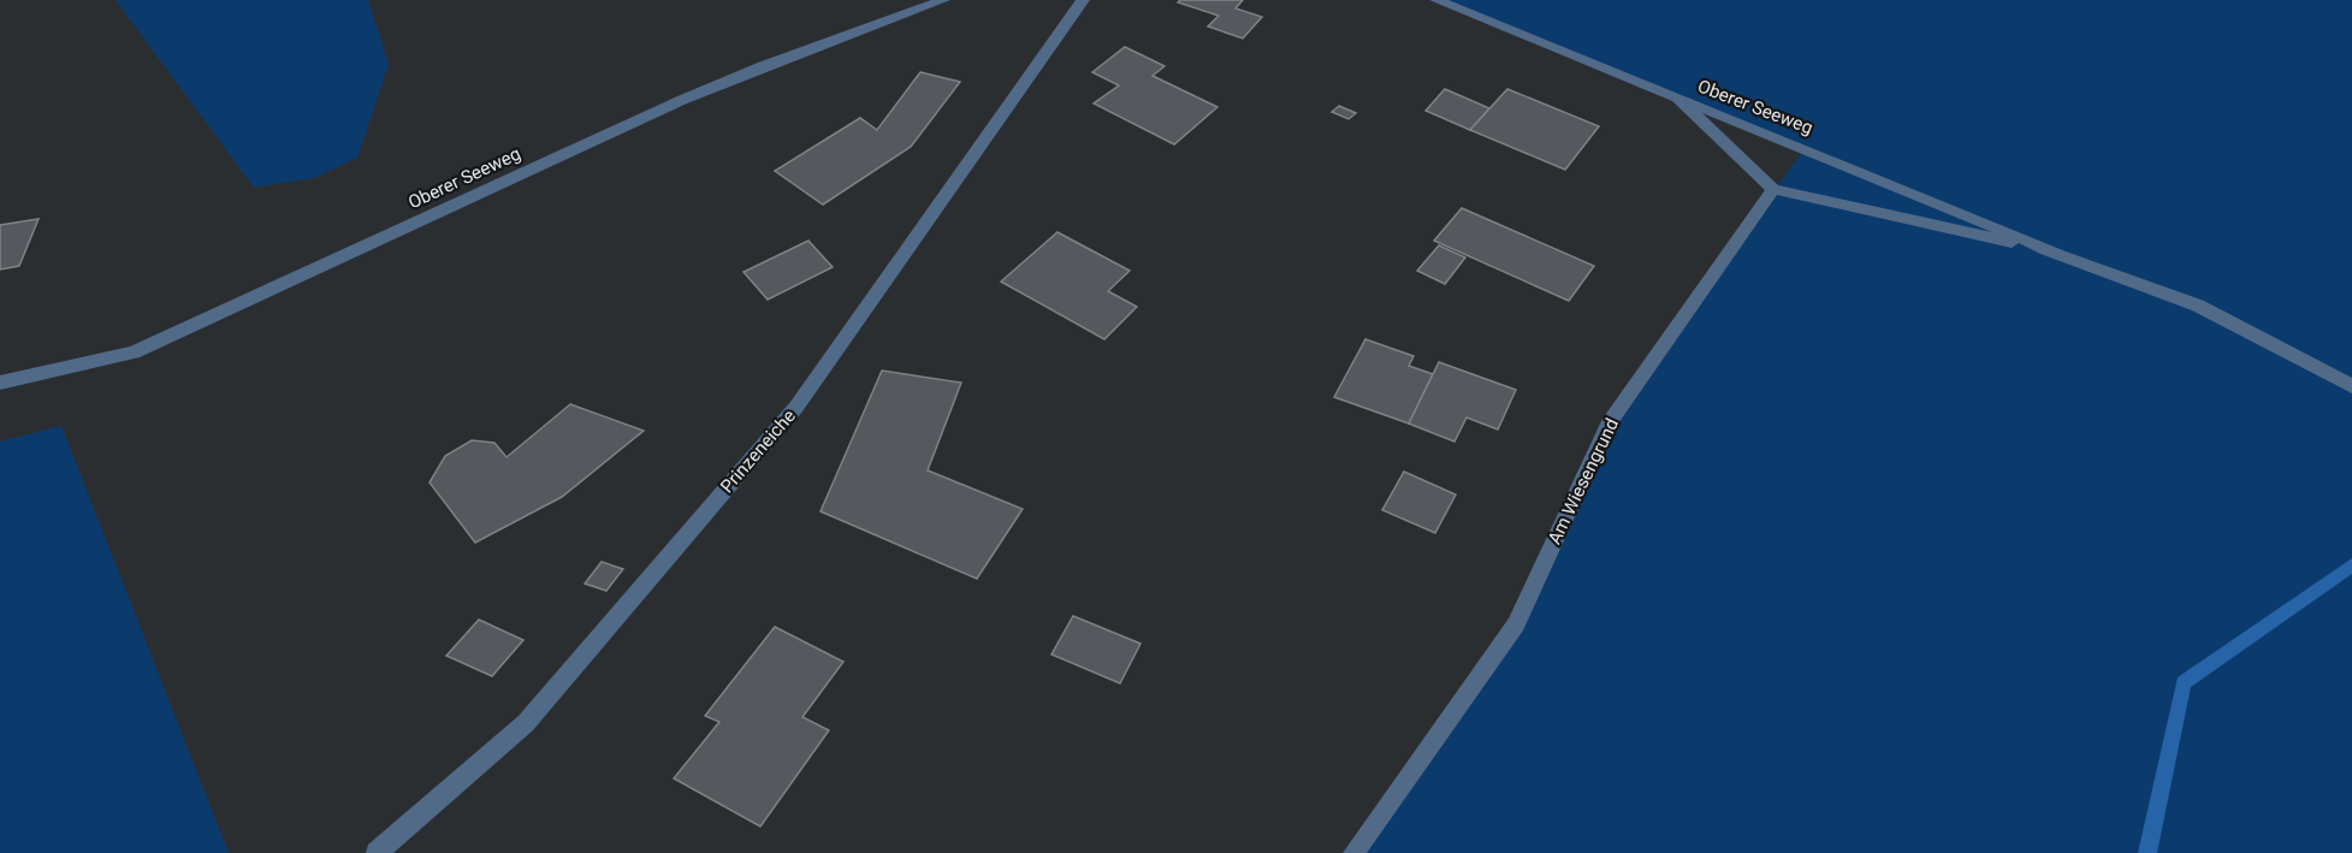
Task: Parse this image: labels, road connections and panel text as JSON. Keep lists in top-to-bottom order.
{
  "streets": {
    "street": ["Oberer Seeweg", "Prinzeneiche", "Am Wiesengrund"]
  }
}
